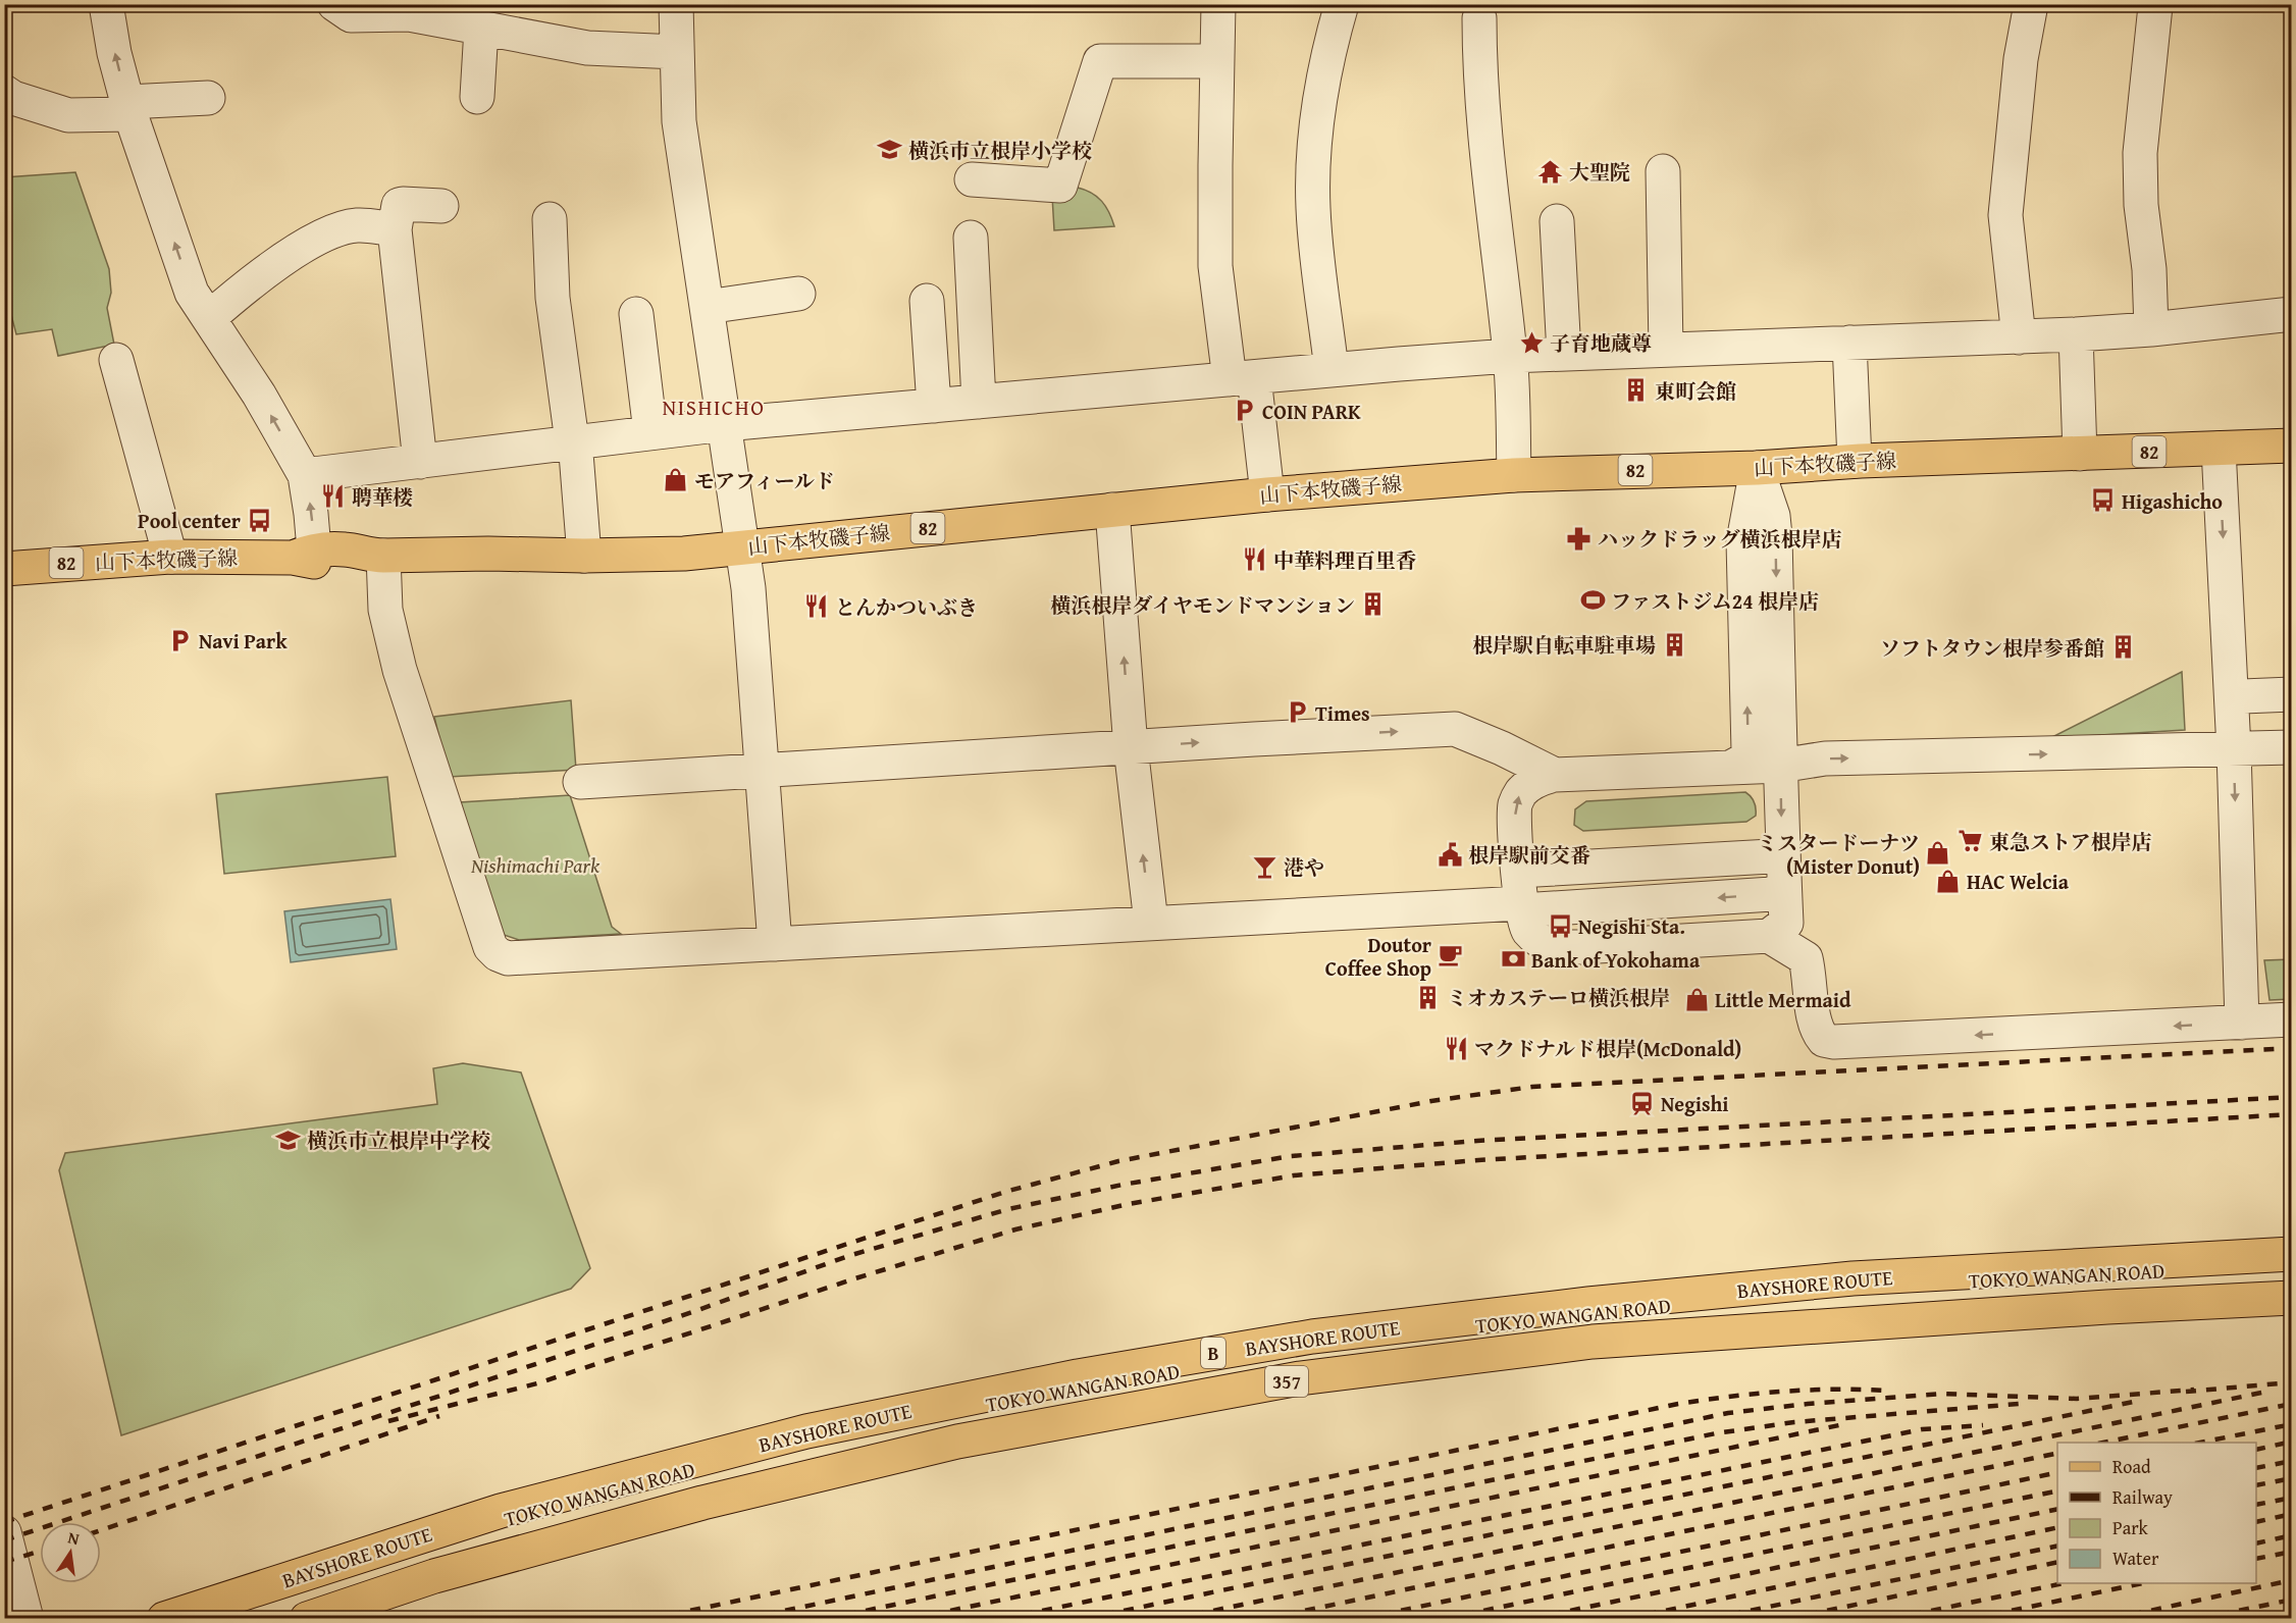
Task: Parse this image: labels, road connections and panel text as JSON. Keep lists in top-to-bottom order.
{
  "streets": {
    "main road": [
      "82",
      "山下本牧磯子線",
      "TOKYO WANGAN ROAD",
      "BAYSHORE ROUTE",
      "B",
      "357"
    ]
  },
  "districts": ["NISHICHO"],
  "parks": ["Nishimachi Park"],
  "places": {
    "school or university": ["横浜市立根岸小学校", "横浜市立根岸中学校"],
    "temple": ["大聖院"],
    "place": ["子育地蔵尊"],
    "building": [
      "東町会館",
      "横浜根岸ダイヤモンドマンション",
      "根岸駅自転車駐車場",
      "ソフトタウン根岸参番館",
      "ミオカステーロ横浜根岸"
    ],
    "parking": ["COIN PARK", "Navi Park", "Times"],
    "shop": [
      "モアフィールド",
      "ミスタードーナツ (Mister Donut)",
      "HAC Welcia",
      "Little Mermaid"
    ],
    "restaurant": [
      "聘華楼",
      "中華料理百里香",
      "とんかついぶき",
      "マクドナルド根岸(McDonald)"
    ],
    "bus stop": ["Higashicho", "Pool center", "Negishi Sta."],
    "pharmacy": ["ハックドラッグ横浜根岸店"],
    "sports": ["ファストジム24 根岸店"],
    "supermarket": ["東急ストア根岸店"],
    "public building": ["根岸駅前交番"],
    "bar": ["港や"],
    "cafe": ["Doutor Coffee Shop"],
    "bank": ["Bank of Yokohama"],
    "station": ["Negishi"]
  },
  "legend": [
    "Road",
    "Railway",
    "Park",
    "Water"
  ],
  "north": "top"
}
